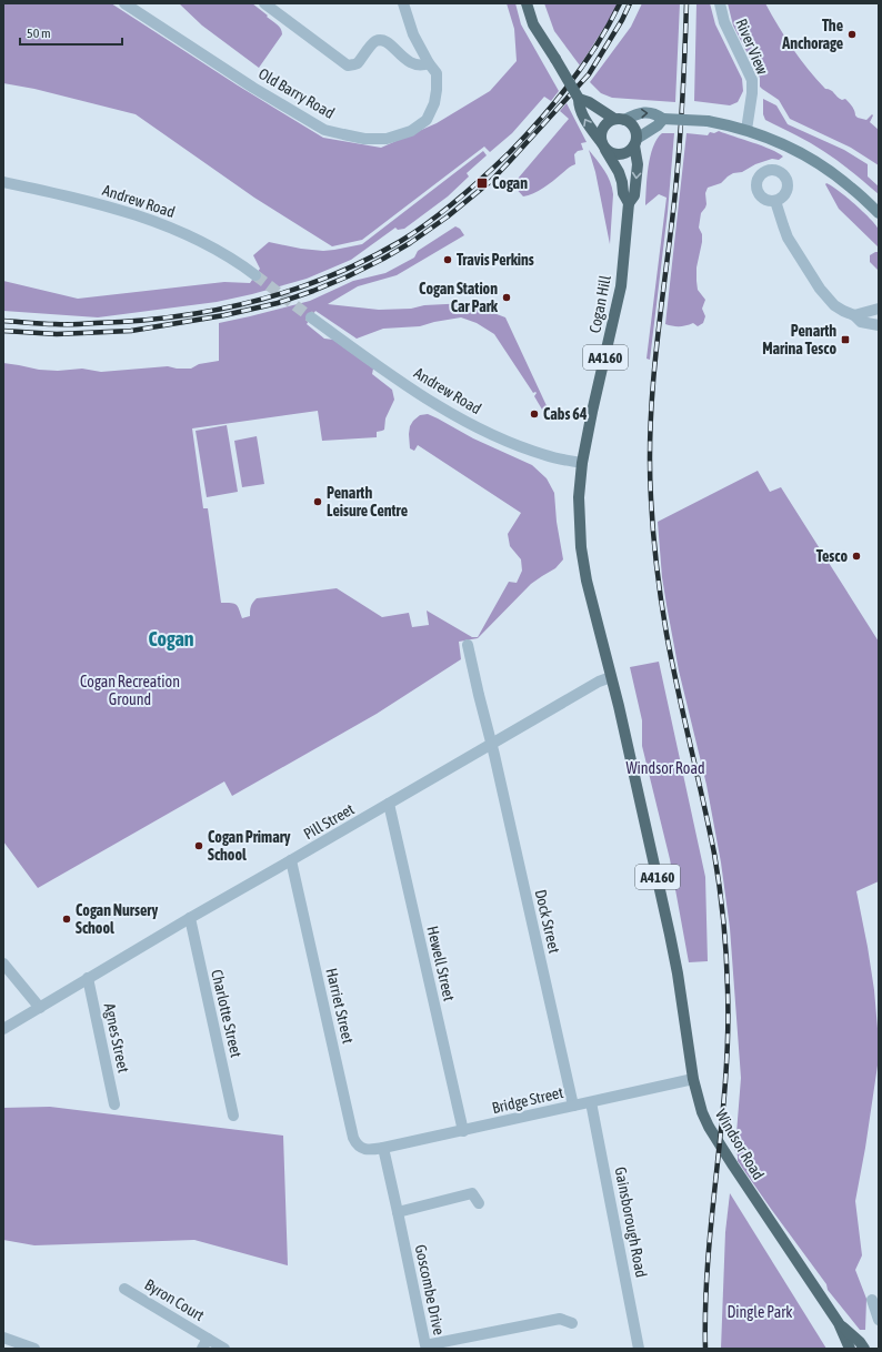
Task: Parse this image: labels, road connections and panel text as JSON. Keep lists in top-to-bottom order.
{
  "streets": {
    "main road": ["Cogan Hill", "A4160", "Windsor Road"],
    "street": [
      "River View",
      "Old Barry Road",
      "Andrew Road",
      "Pill Street",
      "Dock Street",
      "Hewell Street",
      "Harriet Street",
      "Charlotte Street",
      "Agnes Street",
      "Bridge Street",
      "Gainsborough Road",
      "Goscombe Drive",
      "Byron Court"
    ]
  },
  "crossings": [
    ["Andrew Road", "Cogan Hill"],
    ["Andrew Road", "Windsor Road"],
    ["Cogan Hill", "Windsor Road"],
    ["Pill Street", "Dock Street"],
    ["Pill Street", "Hewell Street"],
    ["Pill Street", "Harriet Street"],
    ["Pill Street", "Charlotte Street"],
    ["Pill Street", "Agnes Street"],
    ["Pill Street", "Windsor Road"],
    ["Dock Street", "Bridge Street"],
    ["Hewell Street", "Bridge Street"],
    ["Harriet Street", "Bridge Street"],
    ["Bridge Street", "Windsor Road"],
    ["Bridge Street", "Gainsborough Road"],
    ["Bridge Street", "Goscombe Drive"]
  ],
  "districts": ["Cogan"],
  "parks": ["Cogan Recreation Ground", "Windsor Road", "Dingle Park"],
  "places": {
    "other": [
      "The Anchorage",
      "Travis Perkins",
      "Cogan Station Car Park",
      "Cabs 64",
      "Penarth Leisure Centre",
      "Tesco",
      "Cogan Primary School",
      "Cogan Nursery School"
    ],
    "transit": ["Cogan", "Penarth Marina Tesco"]
  },
  "scale_bar": "50 m"
}
